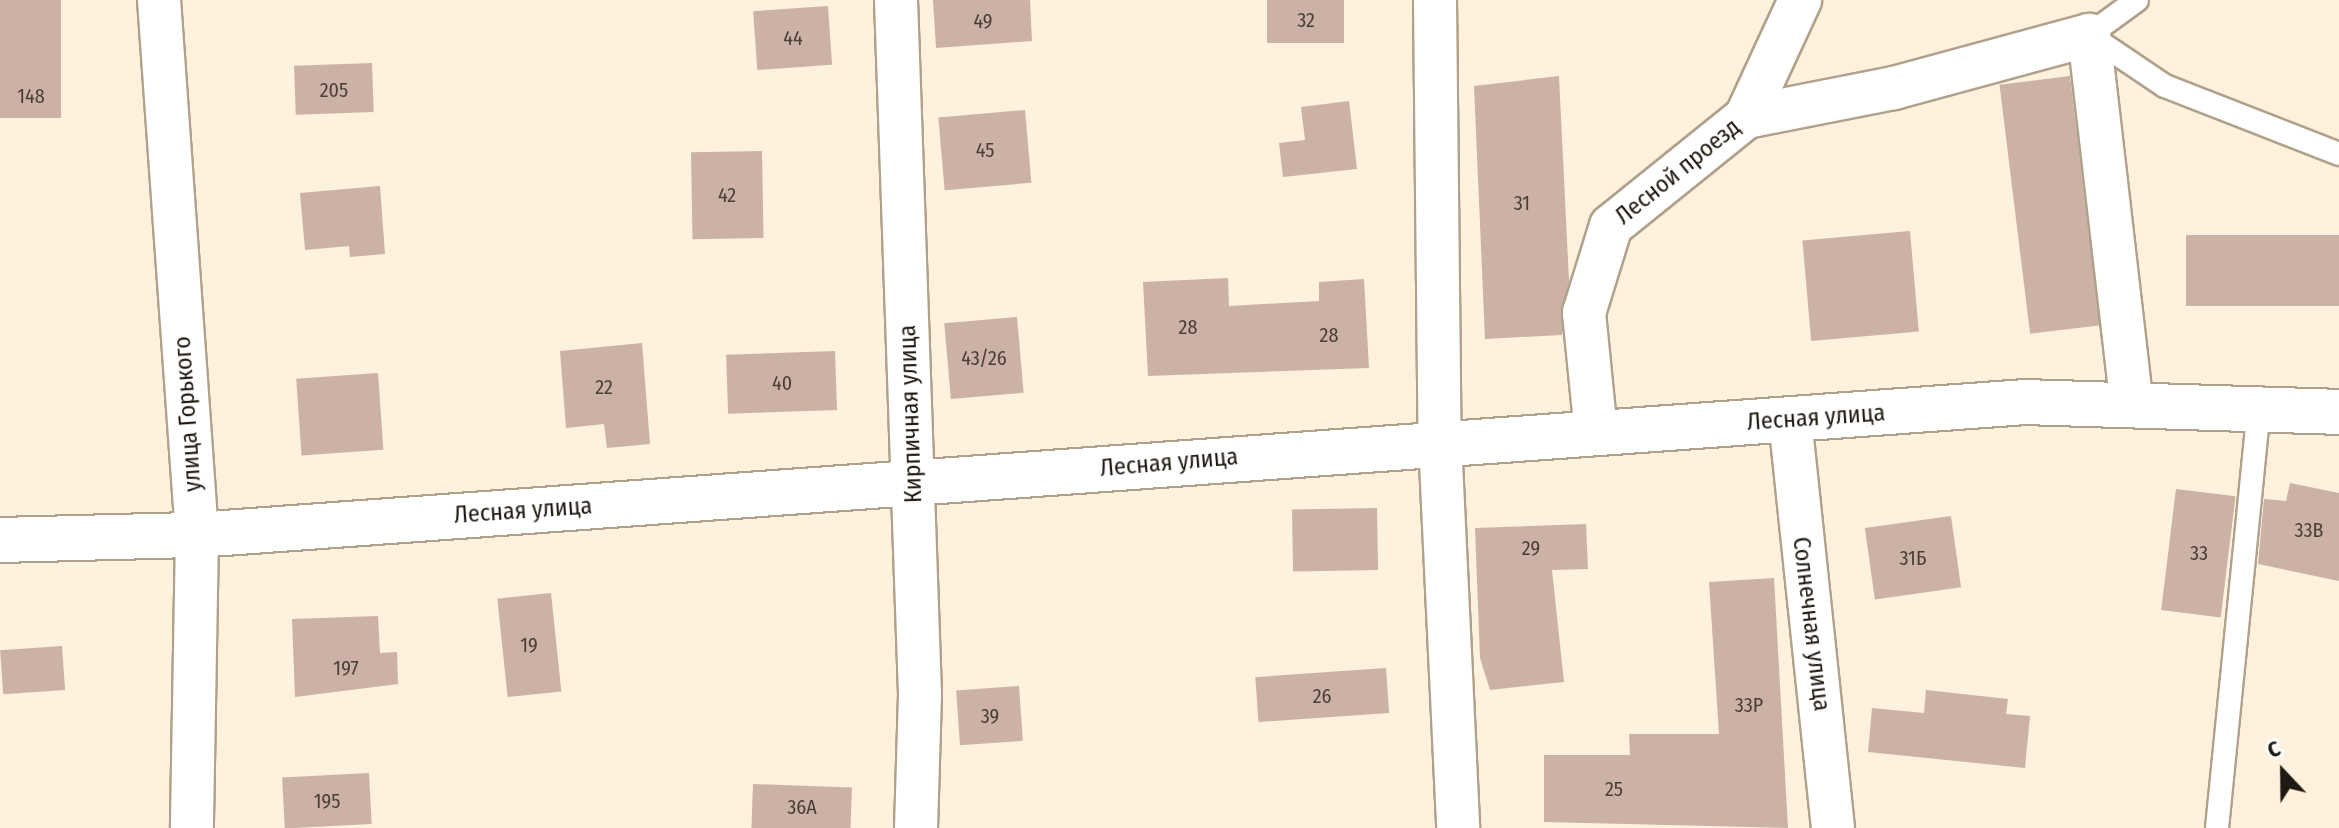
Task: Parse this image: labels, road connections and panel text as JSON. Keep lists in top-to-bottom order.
{
  "streets": {
    "street": [
      "Лесной проезд",
      "улица Горького",
      "Кирпичная улица",
      "Лесная улица",
      "Солнечная улица"
    ]
  },
  "crossings": [
    ["Лесной проезд", "Лесная улица"],
    ["улица Горького", "Лесная улица"],
    ["Кирпичная улица", "Лесная улица"],
    ["Лесная улица", "Солнечная улица"]
  ],
  "house_numbers": [
    "32",
    "49",
    "44",
    "205",
    "148",
    "45",
    "42",
    "31",
    "28",
    "28",
    "43/26",
    "40",
    "22",
    "33В",
    "29",
    "33",
    "31Б",
    "19",
    "197",
    "26",
    "33Р",
    "39",
    "25",
    "195",
    "36А"
  ],
  "north": "top"
}
